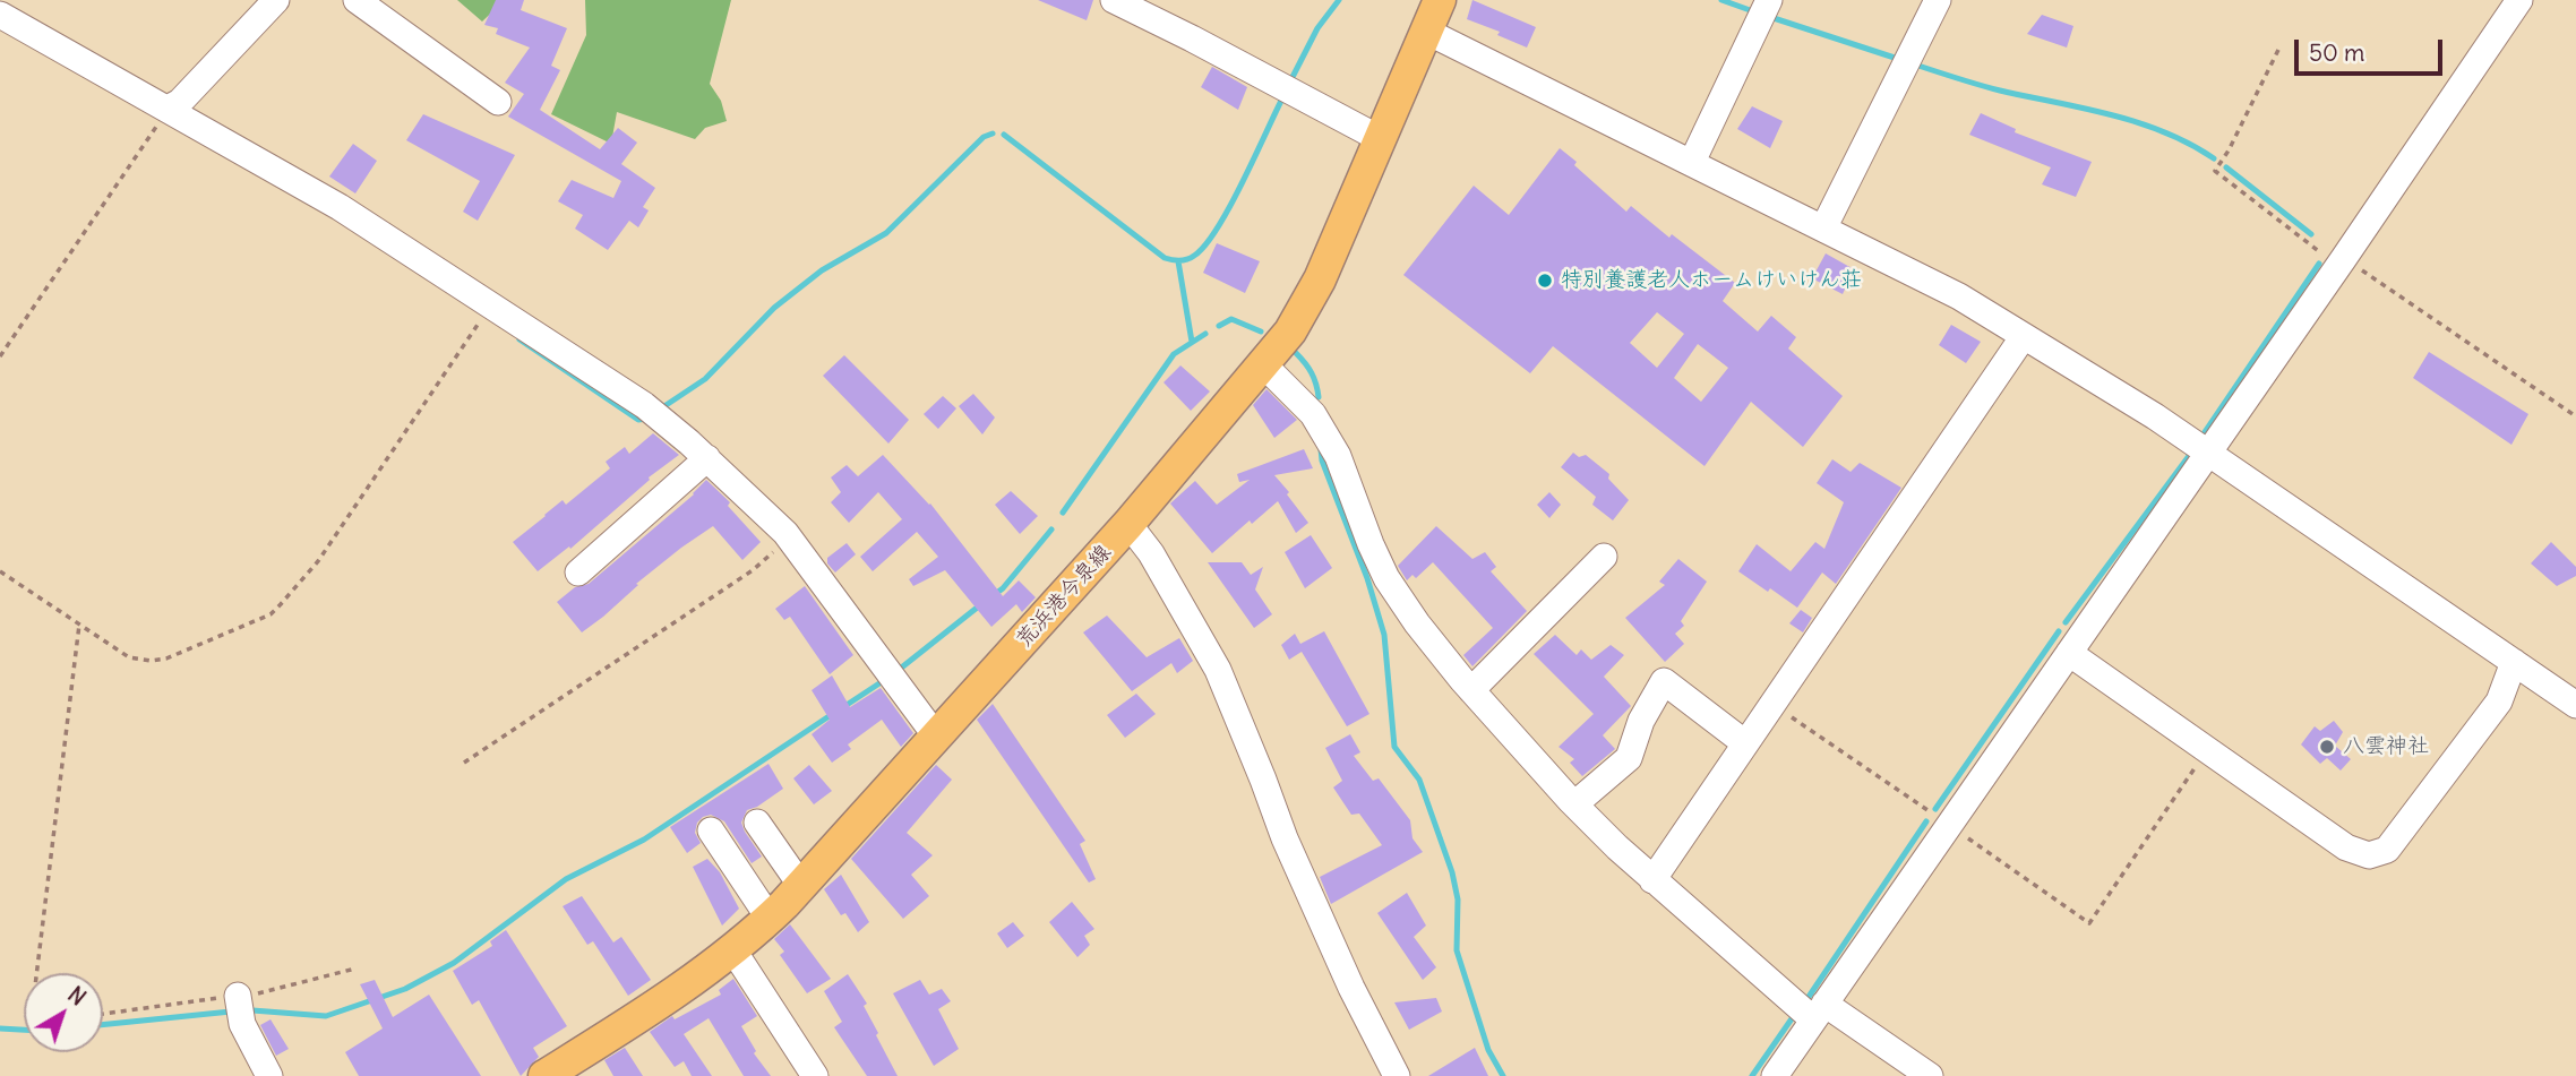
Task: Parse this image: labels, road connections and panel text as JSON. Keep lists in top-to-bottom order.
{
  "streets": {
    "main road": ["荒浜港今泉線"]
  },
  "places": ["特別養護老人ホームけいけん荘", "八雲神社"],
  "scale_bar": "50 m",
  "north": "top right"
}
